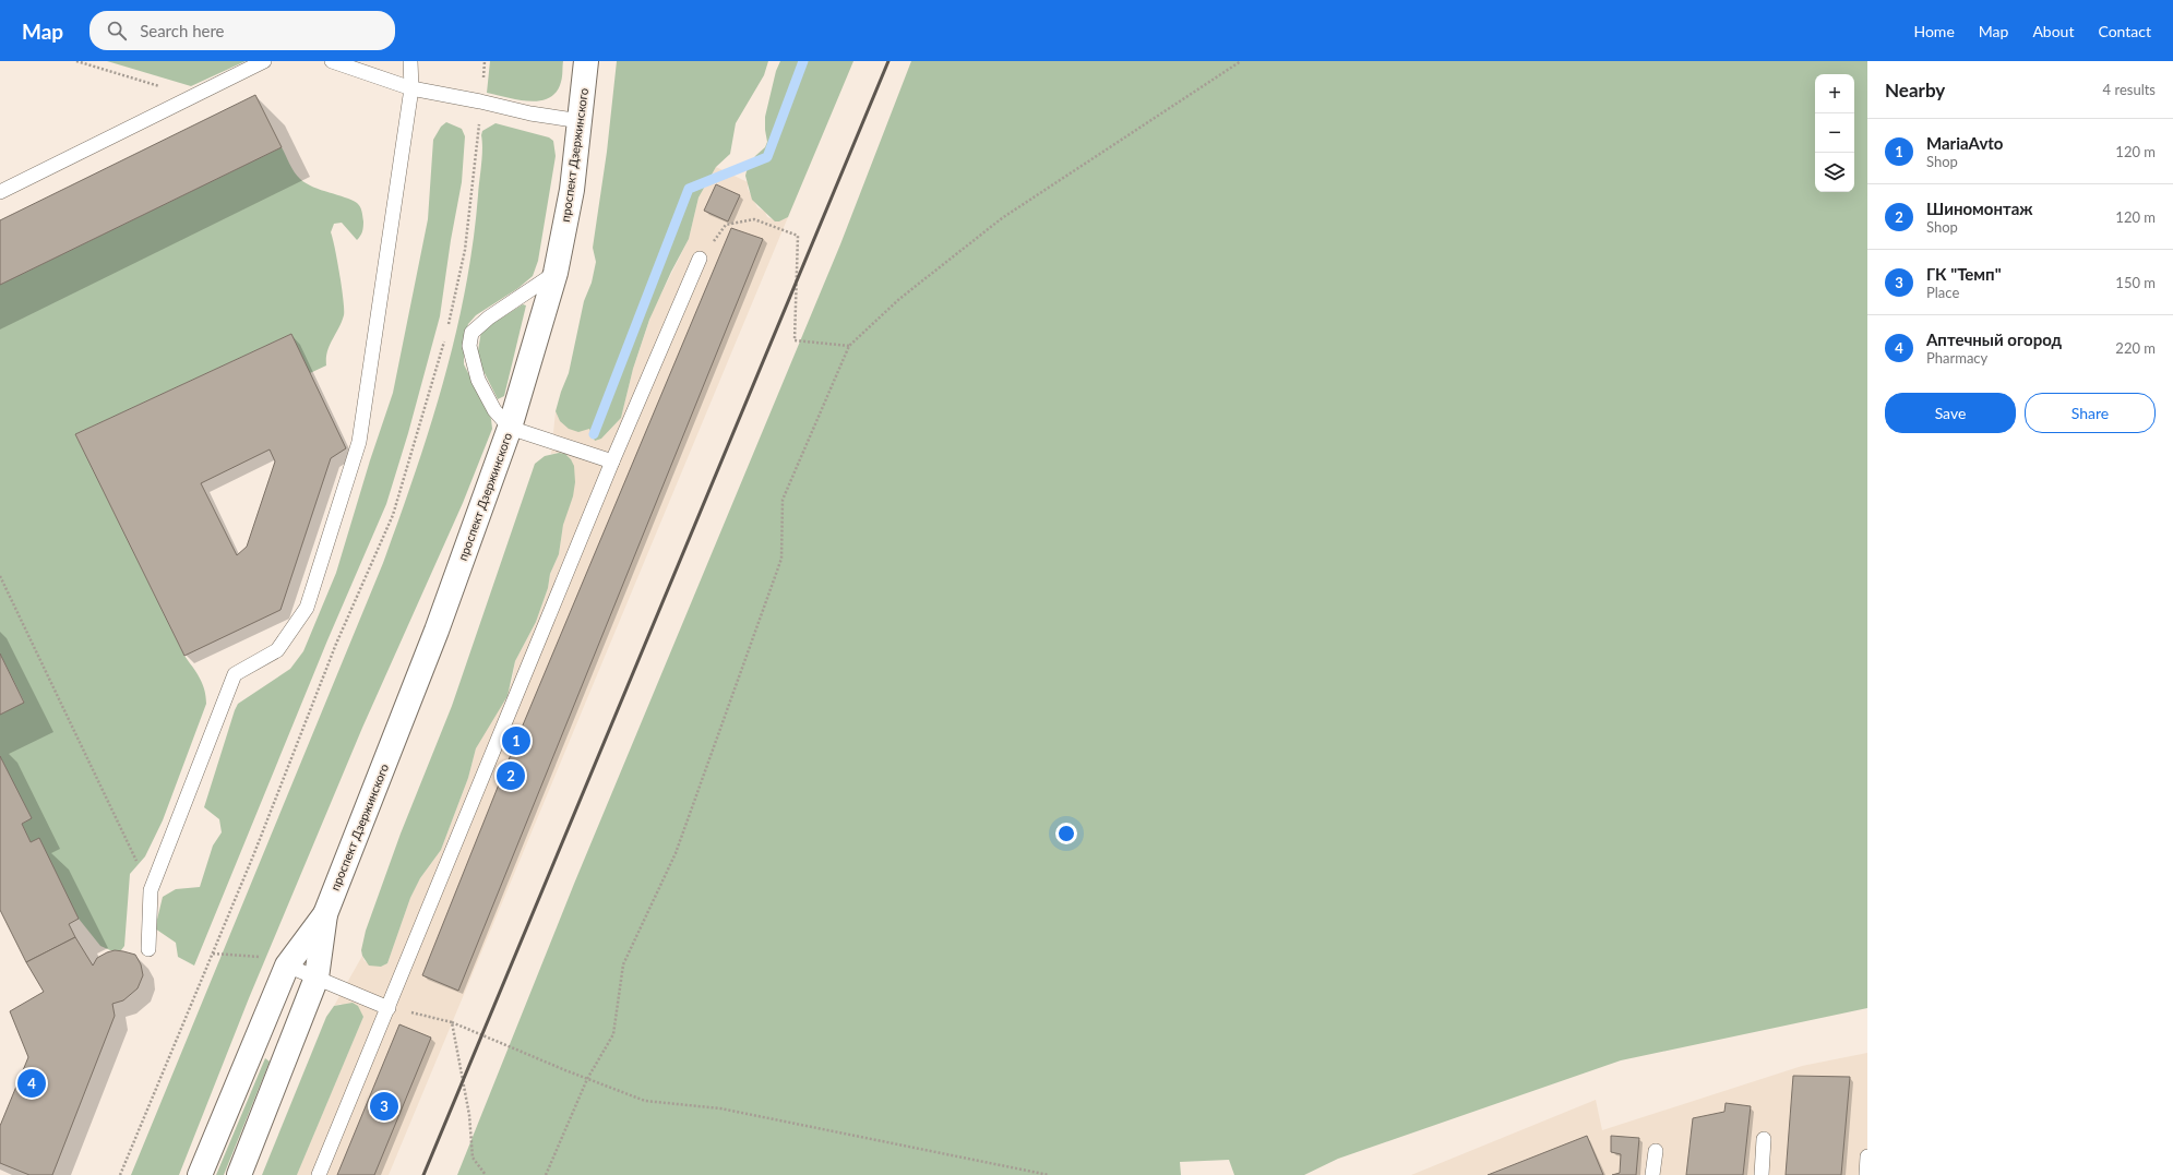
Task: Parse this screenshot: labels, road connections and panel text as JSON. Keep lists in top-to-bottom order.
{
  "streets": {
    "main road": ["проспект Дзержинского"]
  },
  "page": {
    "header": "Map",
    "search": "Search here",
    "nav": [
      "Home",
      "Map",
      "About",
      "Contact"
    ],
    "heading": ["Nearby", "4 results"],
    "map_buttons": ["+", "−"],
    "list": [
      {
        "mark": "1",
        "name": "MariaAvto",
        "note": "Shop",
        "value": "120 m"
      },
      {
        "mark": "2",
        "name": "Шиномонтаж",
        "note": "Shop",
        "value": "120 m"
      },
      {
        "mark": "3",
        "name": "ГК \"Темп\"",
        "note": "Place",
        "value": "150 m"
      },
      {
        "mark": "4",
        "name": "Аптечный огород",
        "note": "Pharmacy",
        "value": "220 m"
      }
    ],
    "buttons": ["Save", "Share"],
    "pins": [
      "1",
      "2",
      "4",
      "3"
    ]
  }
}
